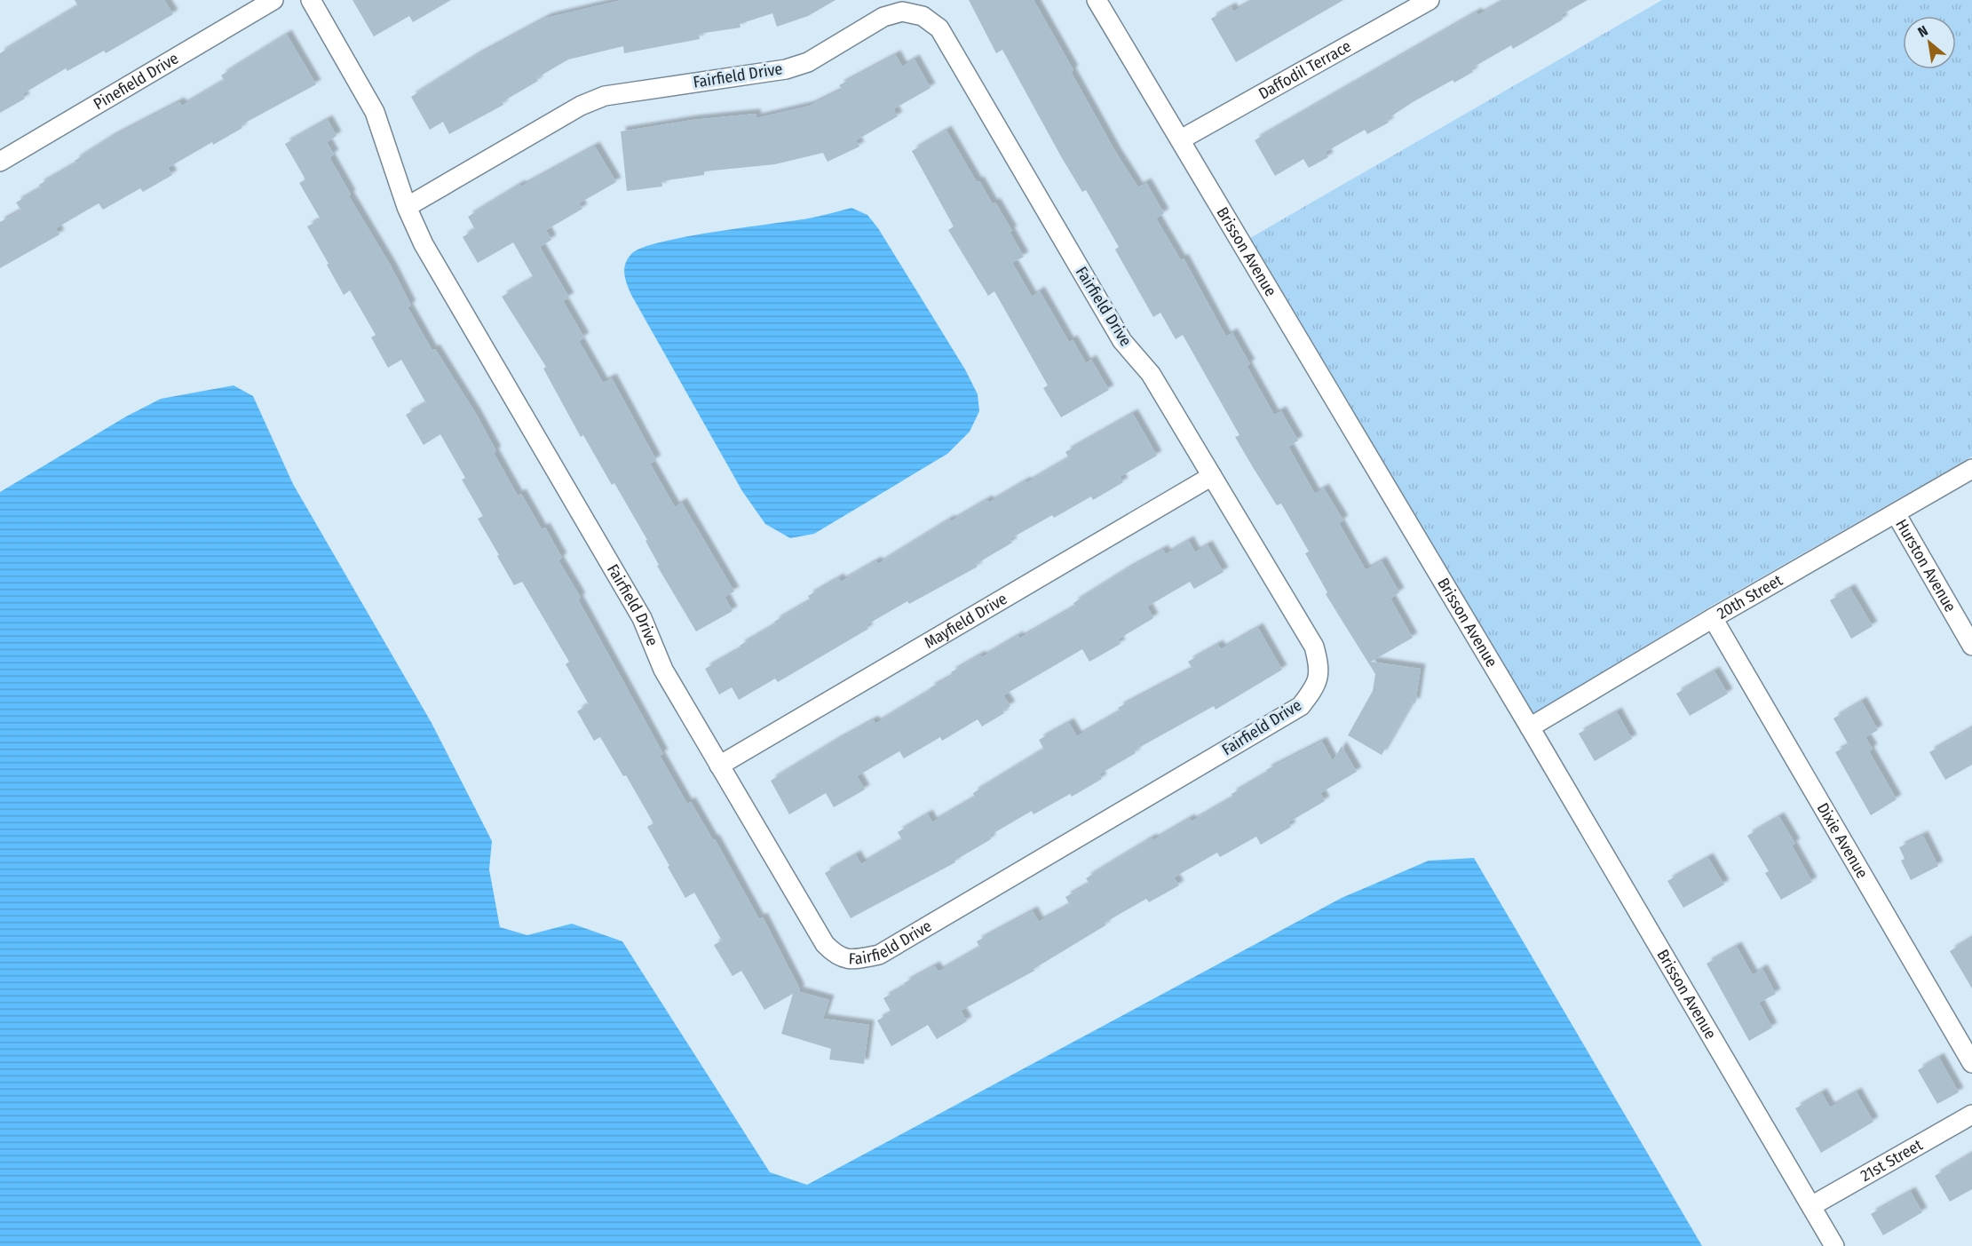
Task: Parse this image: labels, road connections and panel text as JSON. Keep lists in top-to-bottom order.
{
  "streets": {
    "street": [
      "Daffodil Terrace",
      "Fairfield Drive",
      "Pinefield Drive",
      "Brisson Avenue",
      "Hurston Avenue",
      "20th Street",
      "Mayfield Drive",
      "Dixie Avenue",
      "21st Street"
    ]
  },
  "crossings": [
    ["Daffodil Terrace", "Brisson Avenue"],
    ["Fairfield Drive", "Mayfield Drive"],
    ["Brisson Avenue", "20th Street"],
    ["Brisson Avenue", "21st Street"],
    ["Hurston Avenue", "20th Street"],
    ["20th Street", "Dixie Avenue"]
  ],
  "north": "top left"
}
